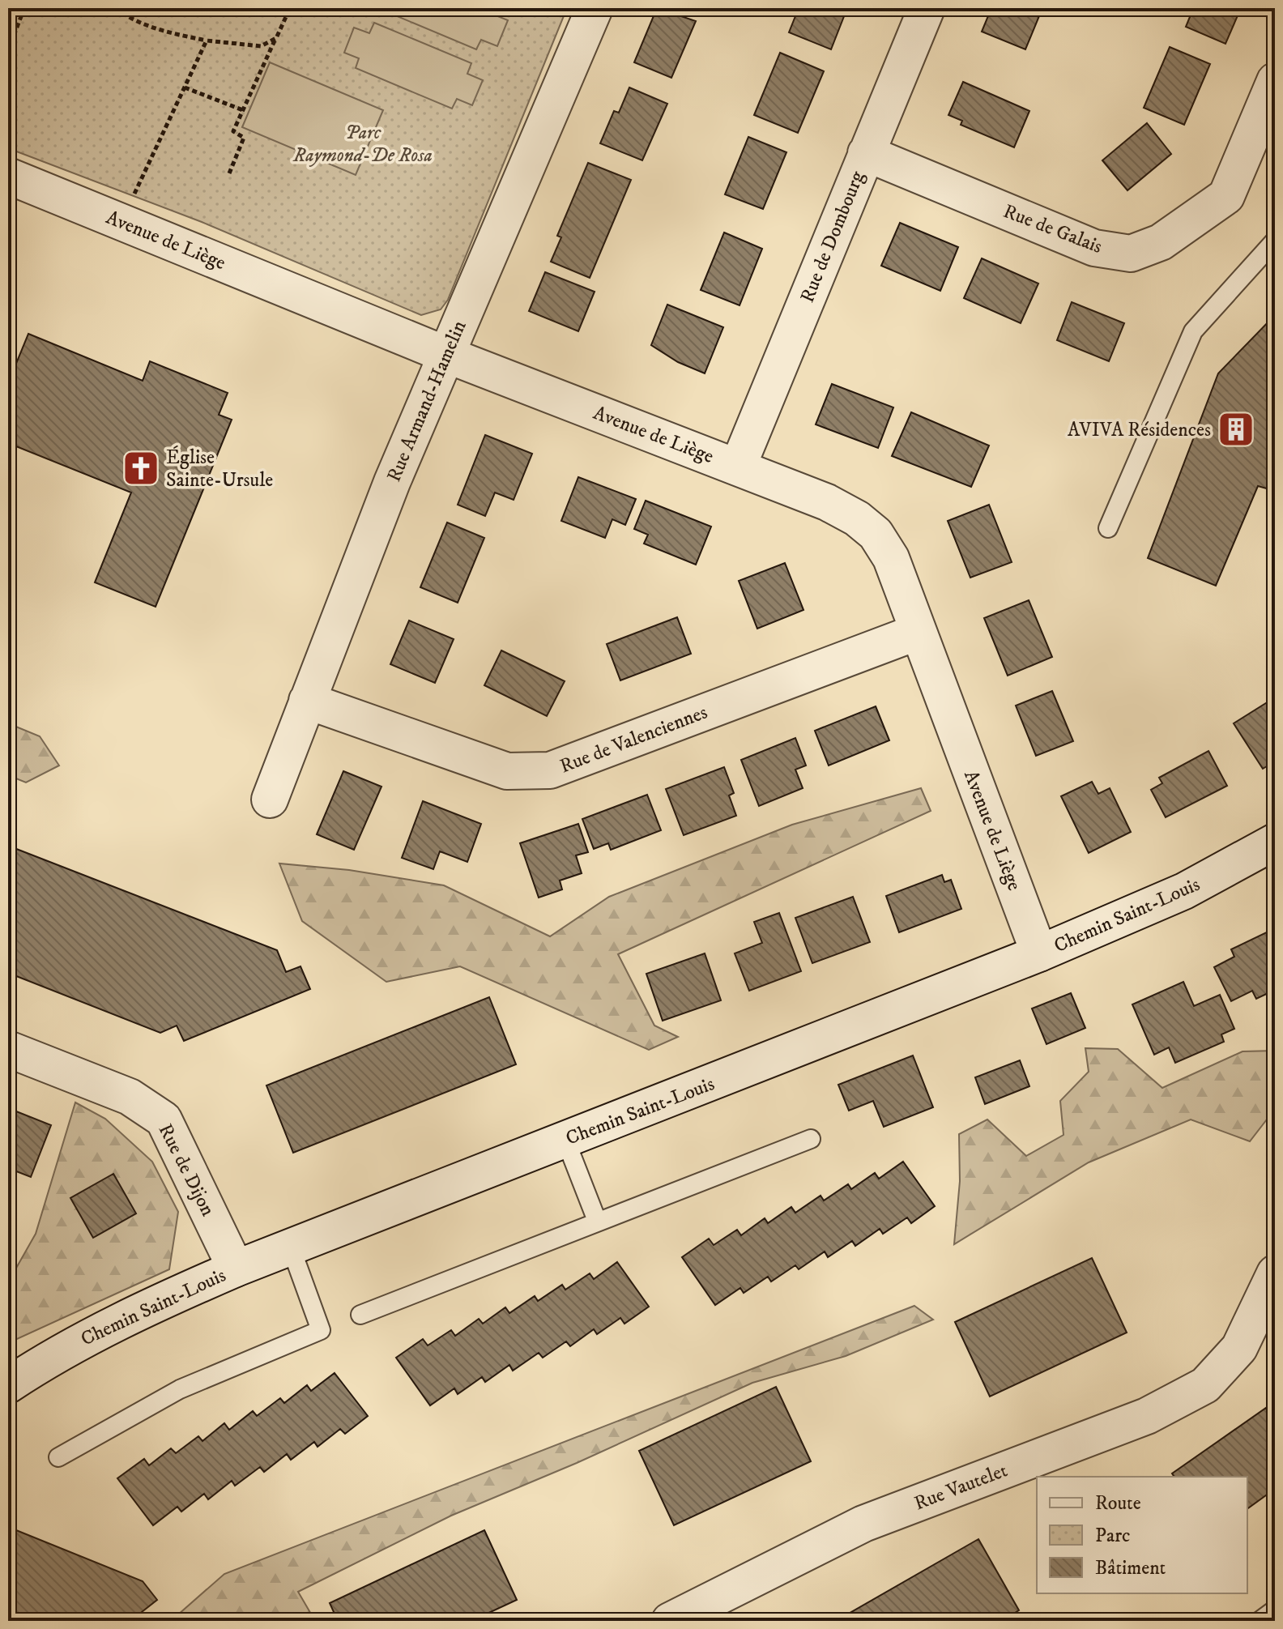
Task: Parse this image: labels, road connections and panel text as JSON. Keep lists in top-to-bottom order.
{
  "streets": {
    "street": [
      "Rue de Galais",
      "Rue de Dombourg",
      "Avenue de Liège",
      "Rue Armand-Hamelin",
      "Rue de Valenciennes",
      "Chemin Saint-Louis",
      "Rue de Dijon",
      "Rue Vautelet"
    ]
  },
  "crossings": [
    ["Rue de Galais", "Rue de Dombourg"],
    ["Rue de Dombourg", "Avenue de Liège"],
    ["Avenue de Liège", "Rue Armand-Hamelin"],
    ["Avenue de Liège", "Rue de Valenciennes"],
    ["Avenue de Liège", "Chemin Saint-Louis"],
    ["Rue Armand-Hamelin", "Rue de Valenciennes"],
    ["Chemin Saint-Louis", "Rue de Dijon"]
  ],
  "parks": ["Parc Raymond-De Rosa"],
  "places": {
    "building": ["AVIVA Résidences"],
    "church": ["Église Sainte-Ursule"]
  },
  "legend": ["Route", "Parc", "Bâtiment"]
}
